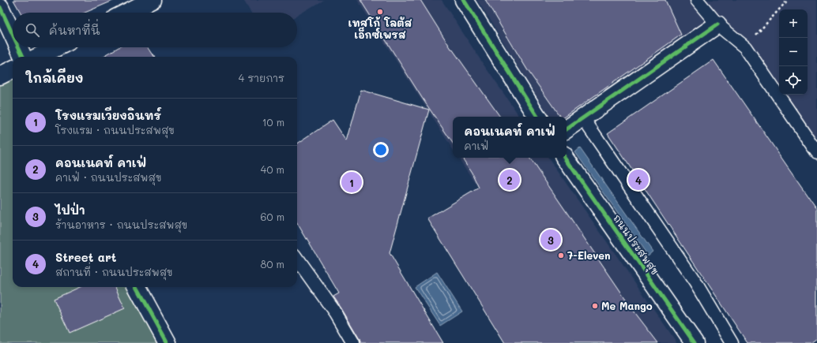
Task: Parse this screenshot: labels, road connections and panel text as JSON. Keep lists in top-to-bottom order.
{
  "streets": {
    "street": ["ถนนประสพสุข"]
  },
  "places": ["เทสโก้ โลตัส เอ็กซ์เพรส", "7-Eleven", "Me Mango"],
  "page": {
    "map_buttons": ["+", "−"],
    "search": "ค้นหาที่นี่",
    "heading": ["ใกล้เคียง", "4 รายการ"],
    "list": [
      {
        "mark": "1",
        "name": "โรงแรมเวียงอินทร์",
        "note": "โรงแรม · ถนนประสพสุข",
        "value": "10 m"
      },
      {
        "mark": "2",
        "name": "คอนเนคท์ คาเฟ่",
        "note": "คาเฟ่ · ถนนประสพสุข",
        "value": "40 m"
      },
      {
        "mark": "3",
        "name": "ไปป่า",
        "note": "ร้านอาหาร · ถนนประสพสุข",
        "value": "60 m"
      },
      {
        "mark": "4",
        "name": "Street art",
        "note": "สถานที่ · ถนนประสพสุข",
        "value": "80 m"
      }
    ],
    "popup": ["คอนเนคท์ คาเฟ่", "คาเฟ่"],
    "pins": [
      "2",
      "4",
      "1",
      "3"
    ]
  }
}
